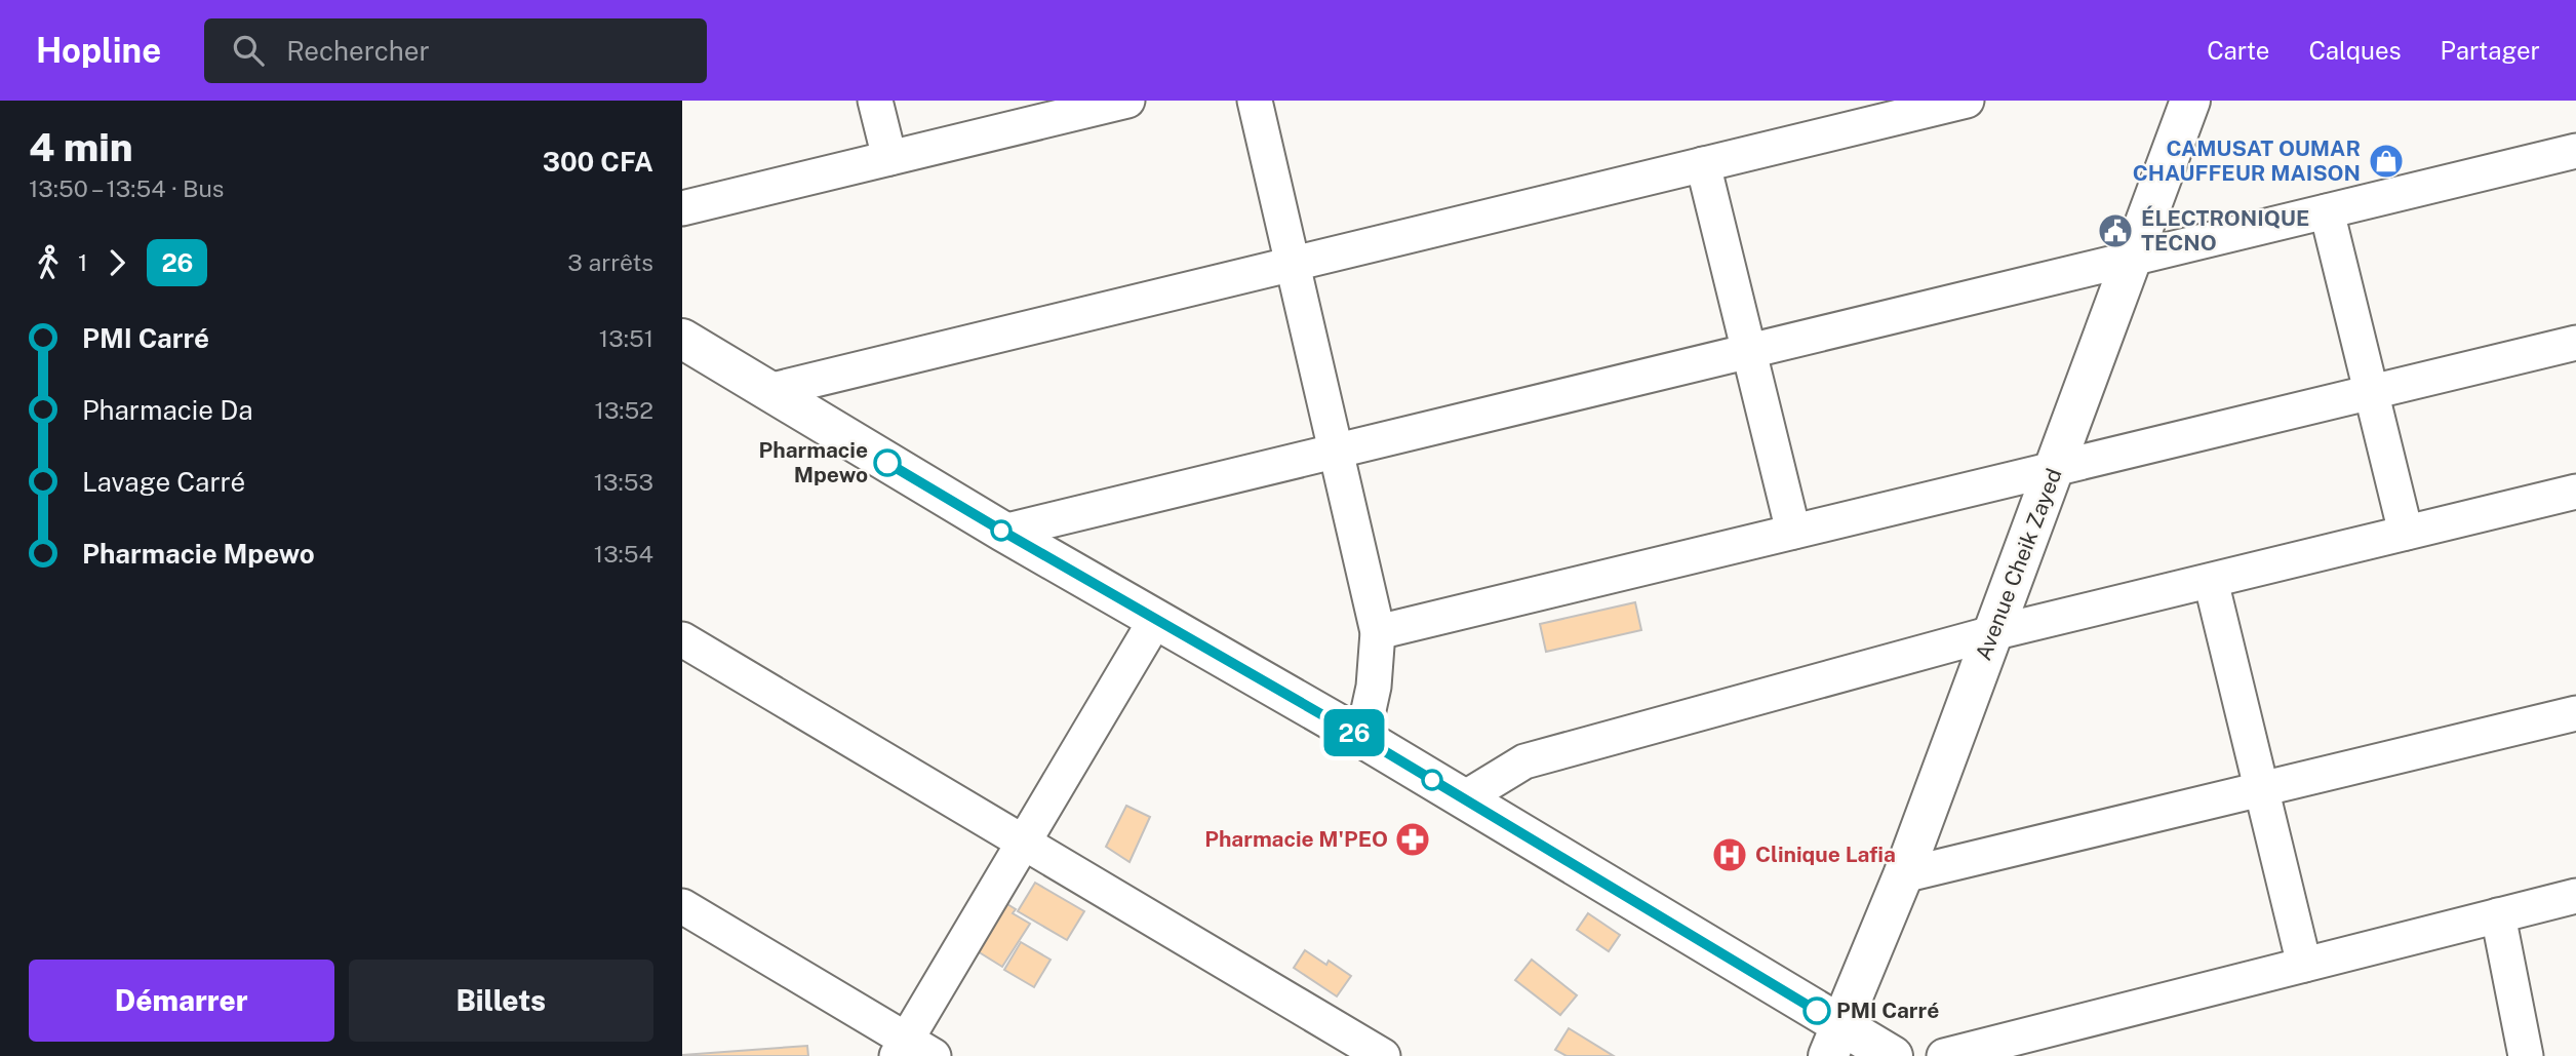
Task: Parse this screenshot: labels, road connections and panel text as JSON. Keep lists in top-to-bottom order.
{
  "streets": {
    "street": ["Avenue Cheik Zayed"]
  },
  "places": {
    "shop": ["CAMUSAT OUMAR CHAUFFEUR MAISON"],
    "public building": ["ÉLECTRONIQUE TECNO"],
    "other": ["Pharmacie Mpewo", "PMI Carré"],
    "pharmacy": ["Pharmacie M'PEO"],
    "hospital": ["Clinique Lafia"]
  },
  "lines": ["bus line 26"],
  "page": {
    "header": "Hopline",
    "search": "Rechercher",
    "nav": ["Carte", "Calques", "Partager"],
    "heading": ["4 min", "13:50 – 13:54 · Bus", "300 CFA"],
    "on_map": "26",
    "legs": ["1", "26", "3 arrêts"],
    "list": [
      {
        "name": "PMI Carré",
        "value": "13:51"
      },
      {
        "name": "Pharmacie Da",
        "value": "13:52"
      },
      {
        "name": "Lavage Carré",
        "value": "13:53"
      },
      {
        "name": "Pharmacie Mpewo",
        "value": "13:54"
      }
    ],
    "buttons": ["Démarrer", "Billets"]
  }
}
